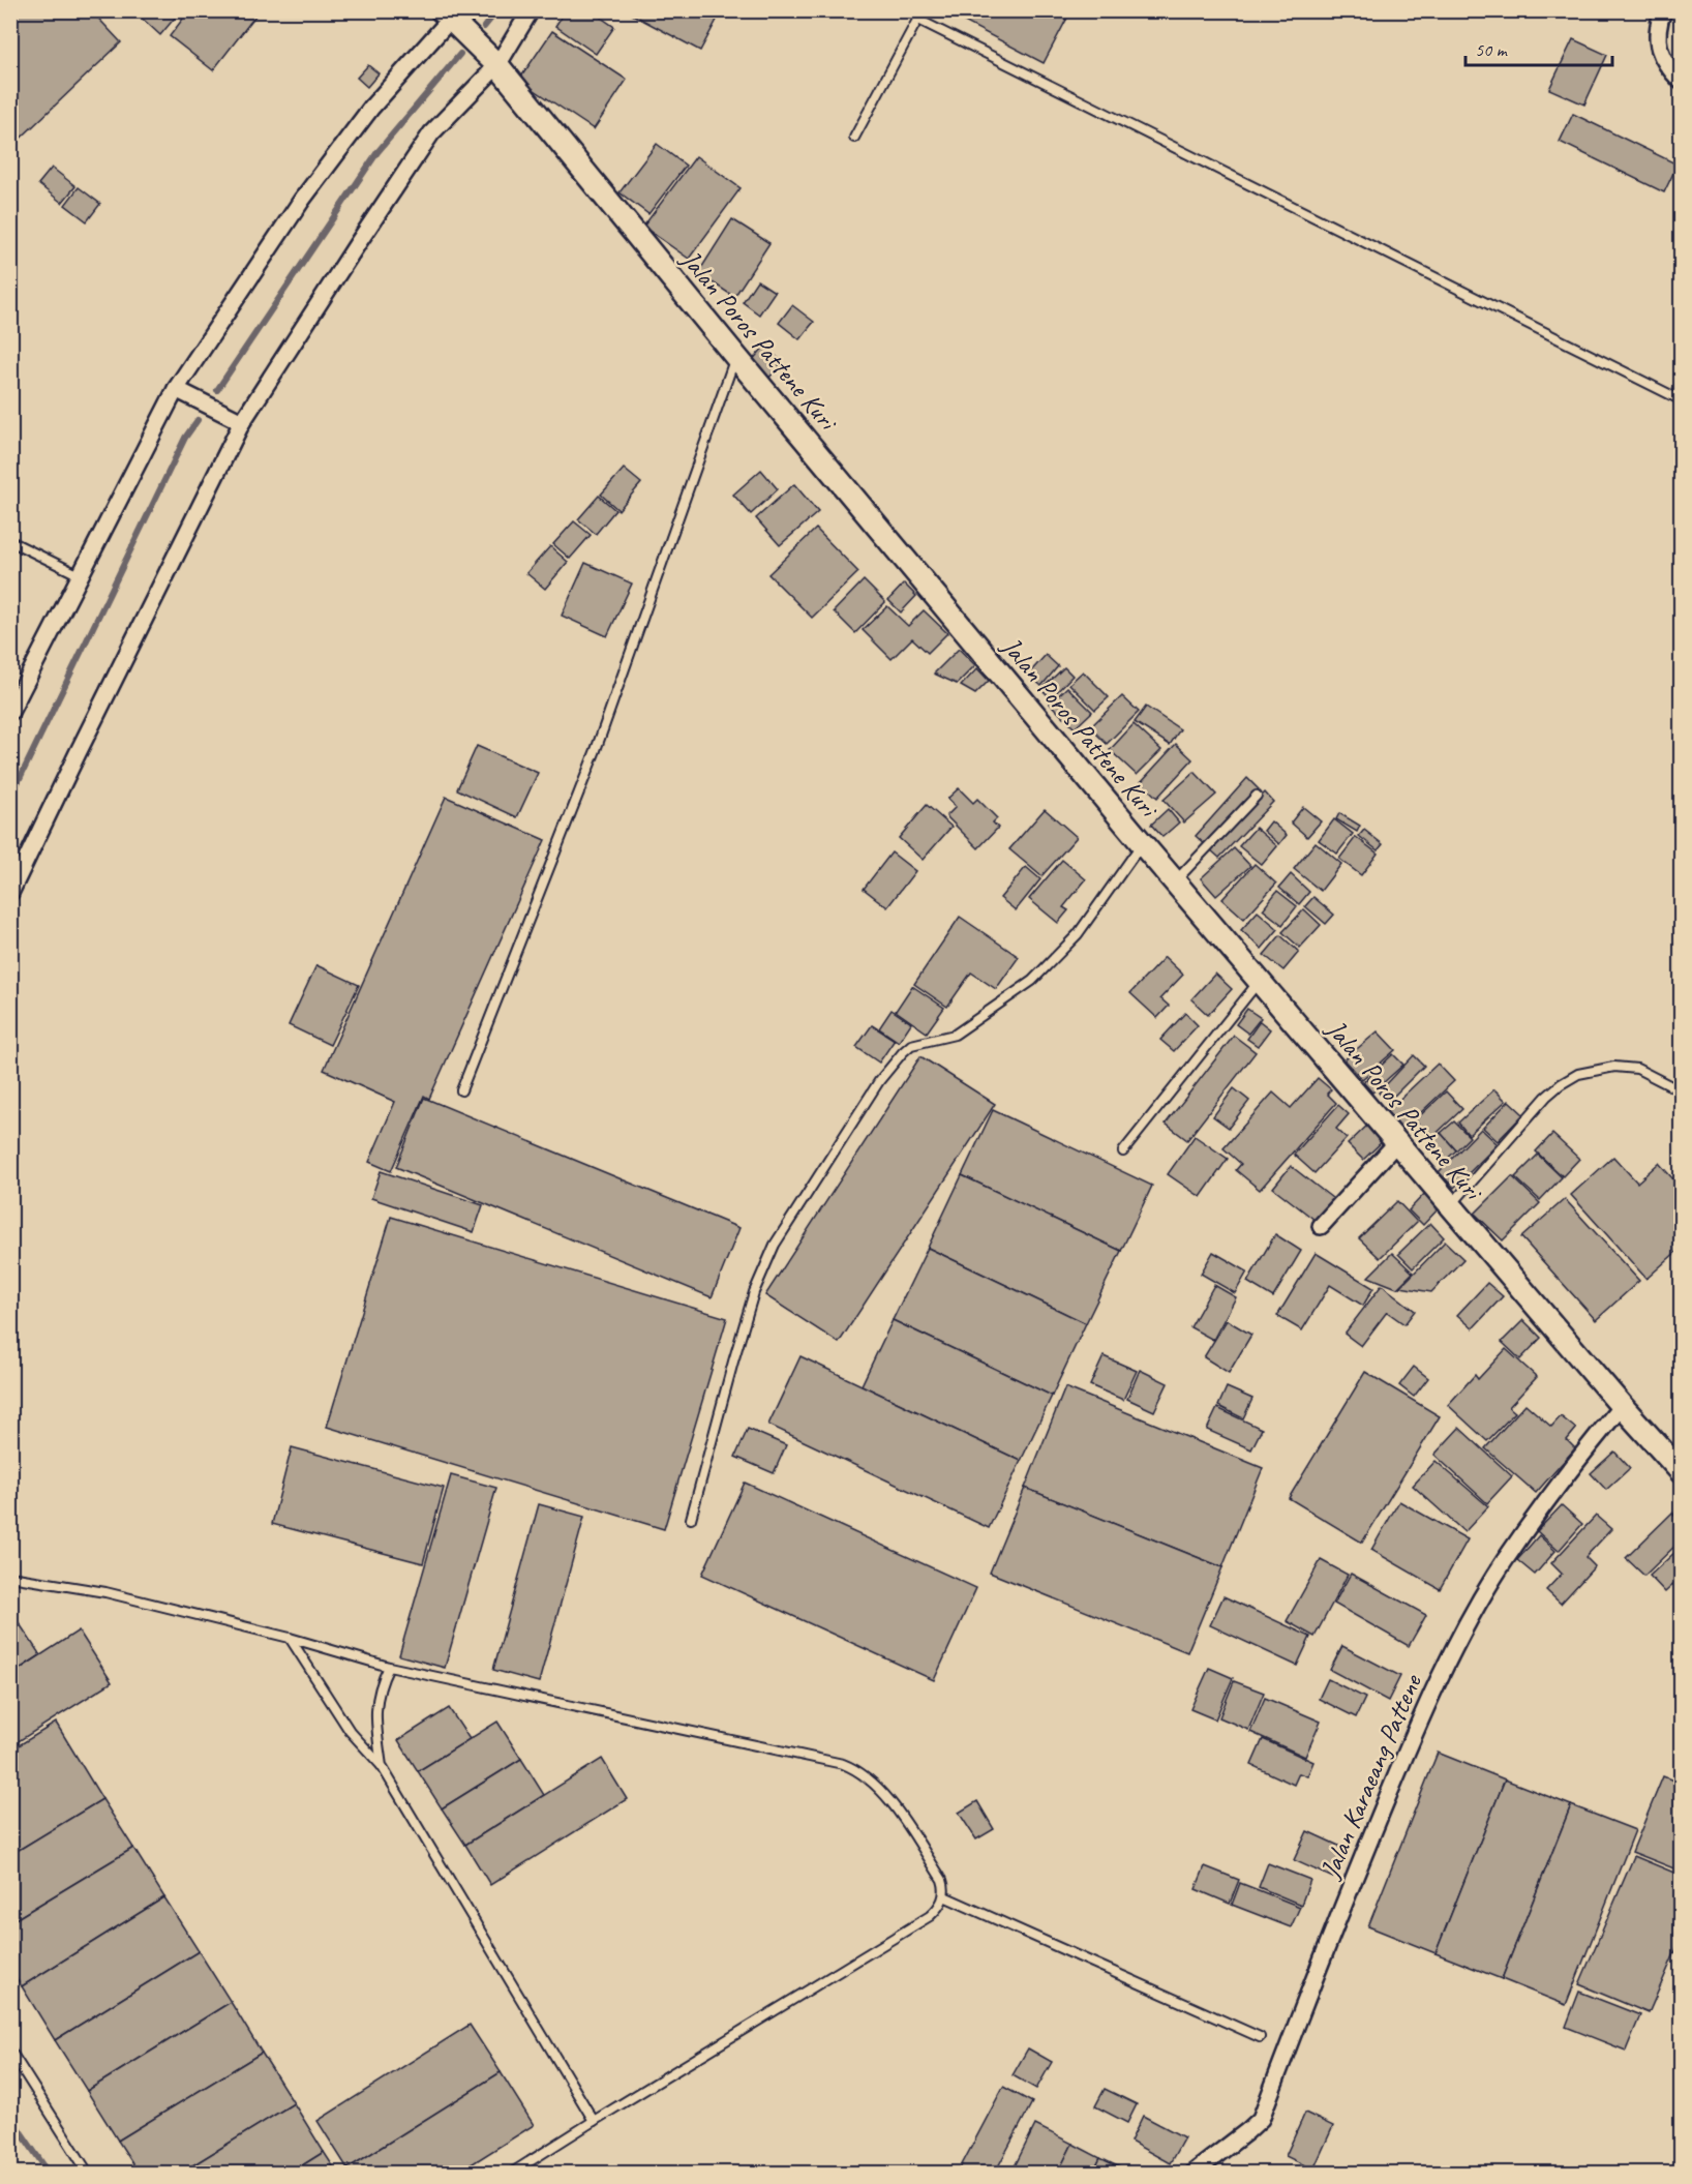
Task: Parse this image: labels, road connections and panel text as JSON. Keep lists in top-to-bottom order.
{
  "streets": {
    "street": ["Jalan Poros Pattene Kuri", "Jalan Karaeang Pattene"]
  },
  "crossings": [
    ["Jalan Poros Pattene Kuri", "Jalan Karaeang Pattene"]
  ],
  "scale_bar": "50 m"
}
